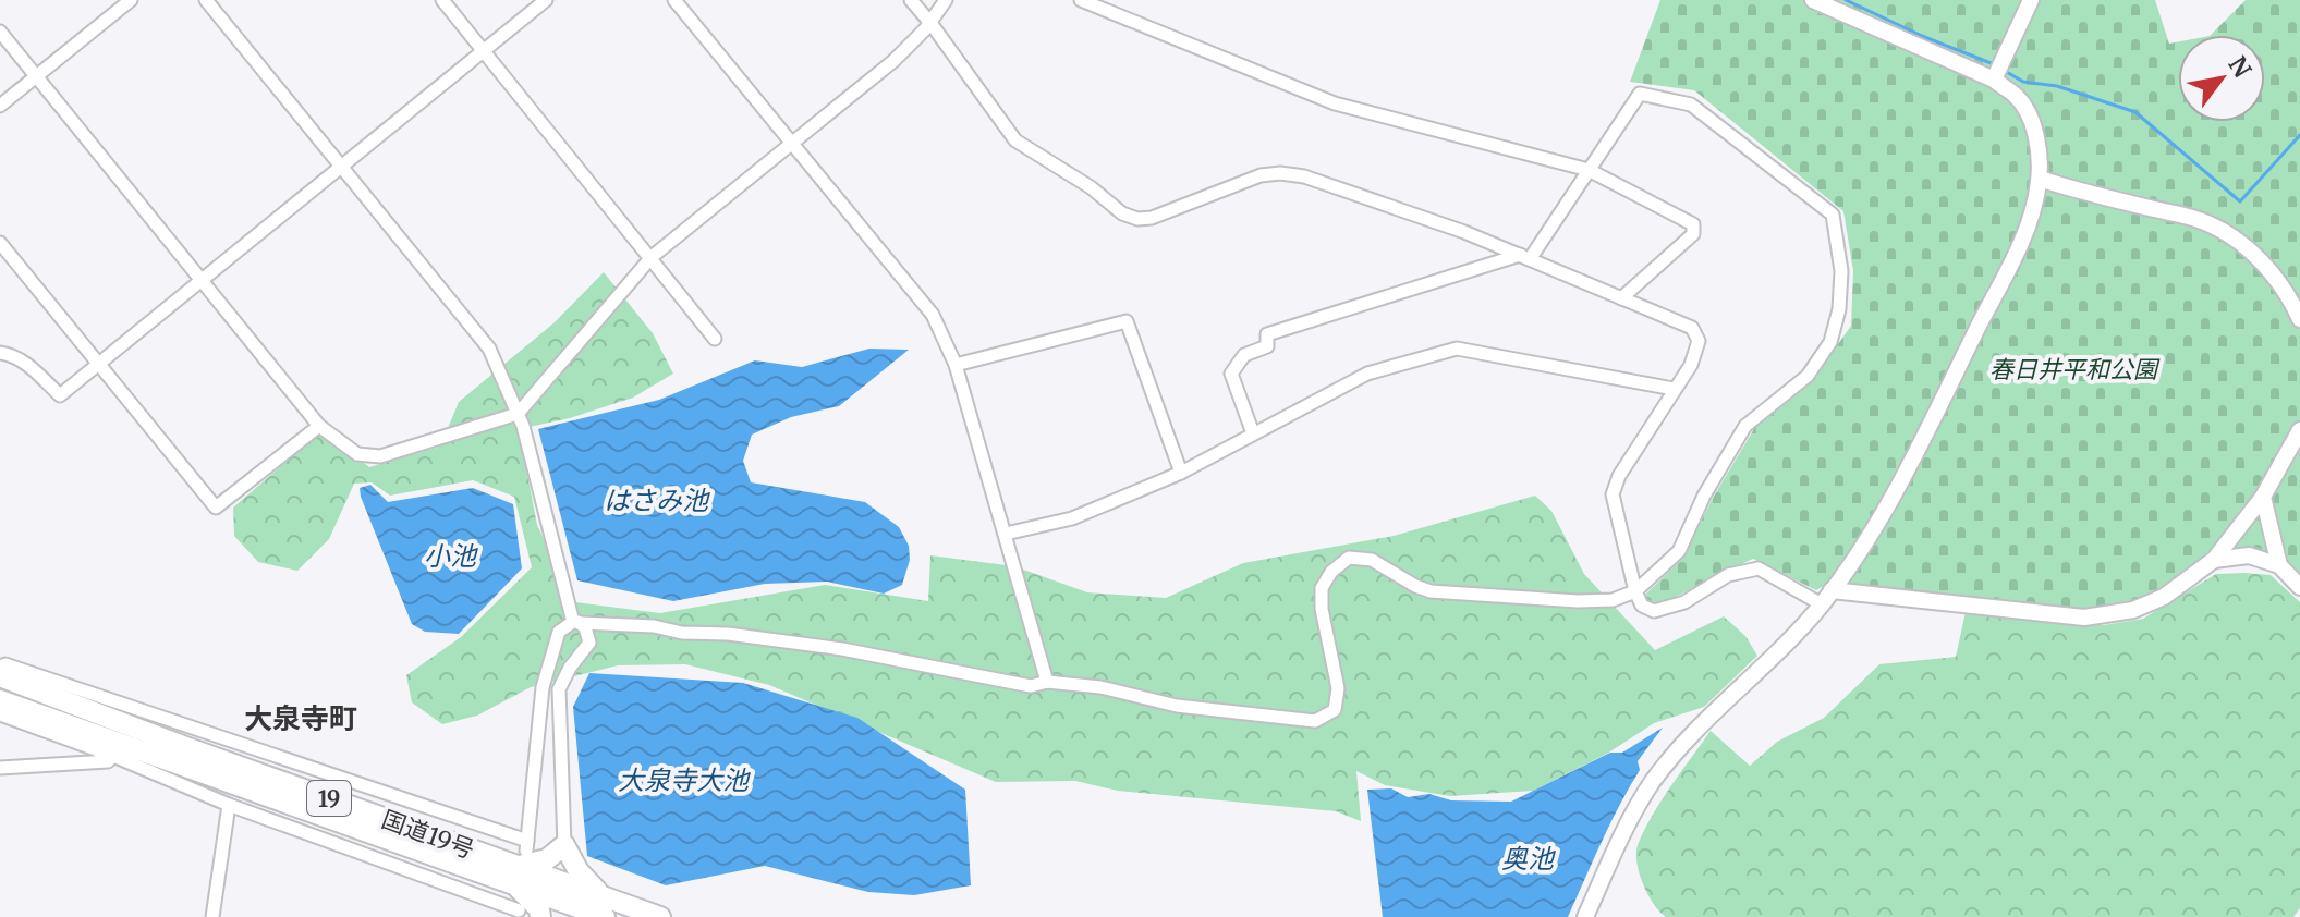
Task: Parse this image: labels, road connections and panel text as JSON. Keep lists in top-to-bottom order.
{
  "streets": {
    "highway": ["19", "国道19号"]
  },
  "districts": ["大泉寺町"],
  "water": [
    "はさみ池",
    "小池",
    "大泉寺大池",
    "奥池"
  ],
  "parks": ["春日井平和公園"],
  "north": "top right"
}
